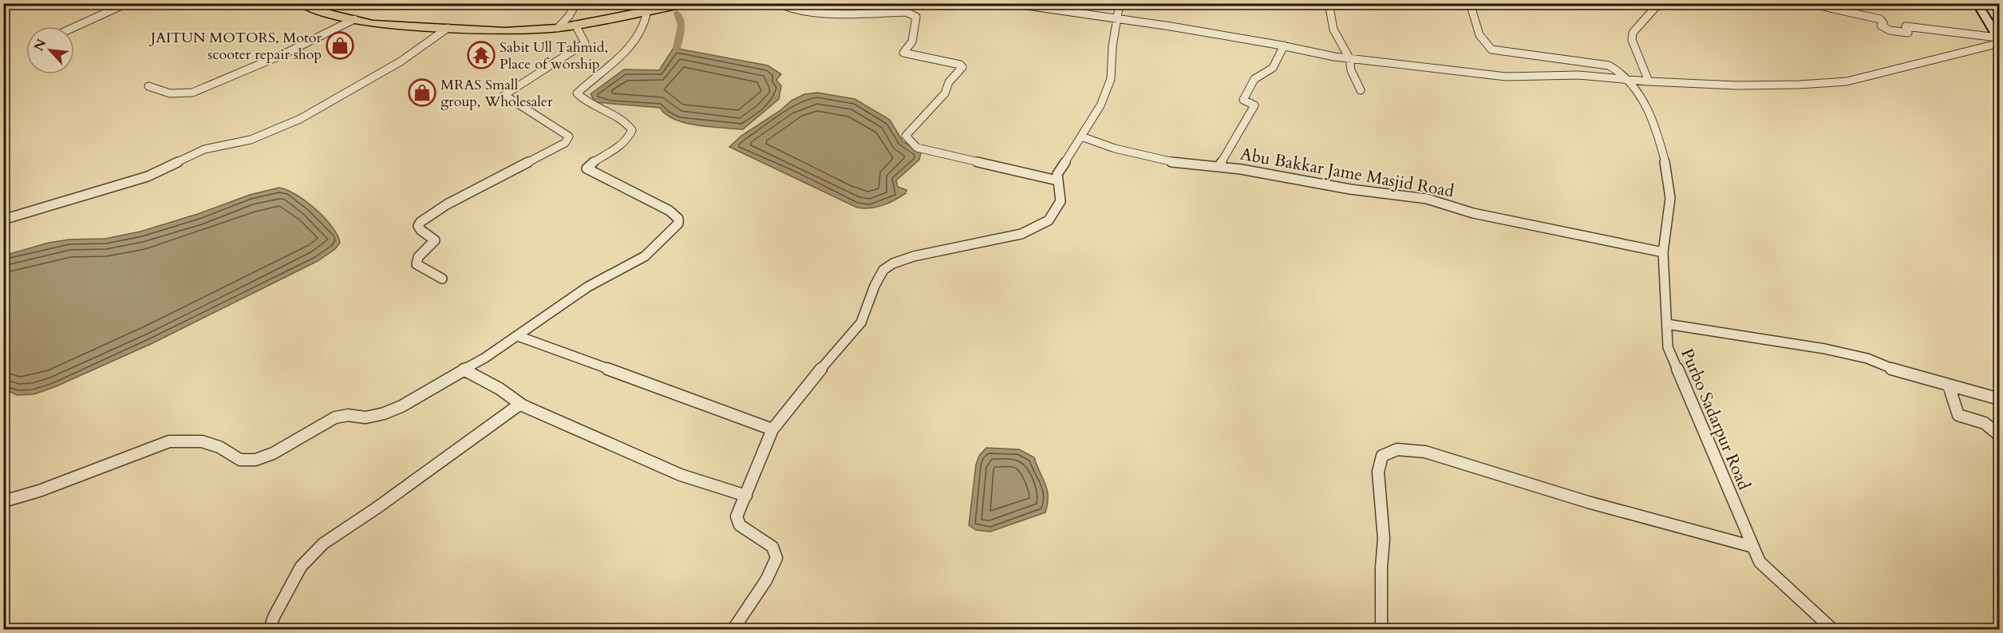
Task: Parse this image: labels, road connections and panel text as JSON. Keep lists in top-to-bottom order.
{
  "streets": {
    "street": ["Abu Bakkar Jame Masjid Road", "Purbo Sadarpur Road"]
  },
  "crossings": [
    ["Abu Bakkar Jame Masjid Road", "Purbo Sadarpur Road"]
  ],
  "places": {
    "shop": ["JAITUN MOTORS, Motor scooter repair shop", "MRAS Small group, Wholesaler"],
    "temple": ["Sabit Ull Tahmid, Place of worship"]
  },
  "north": "top left"
}
